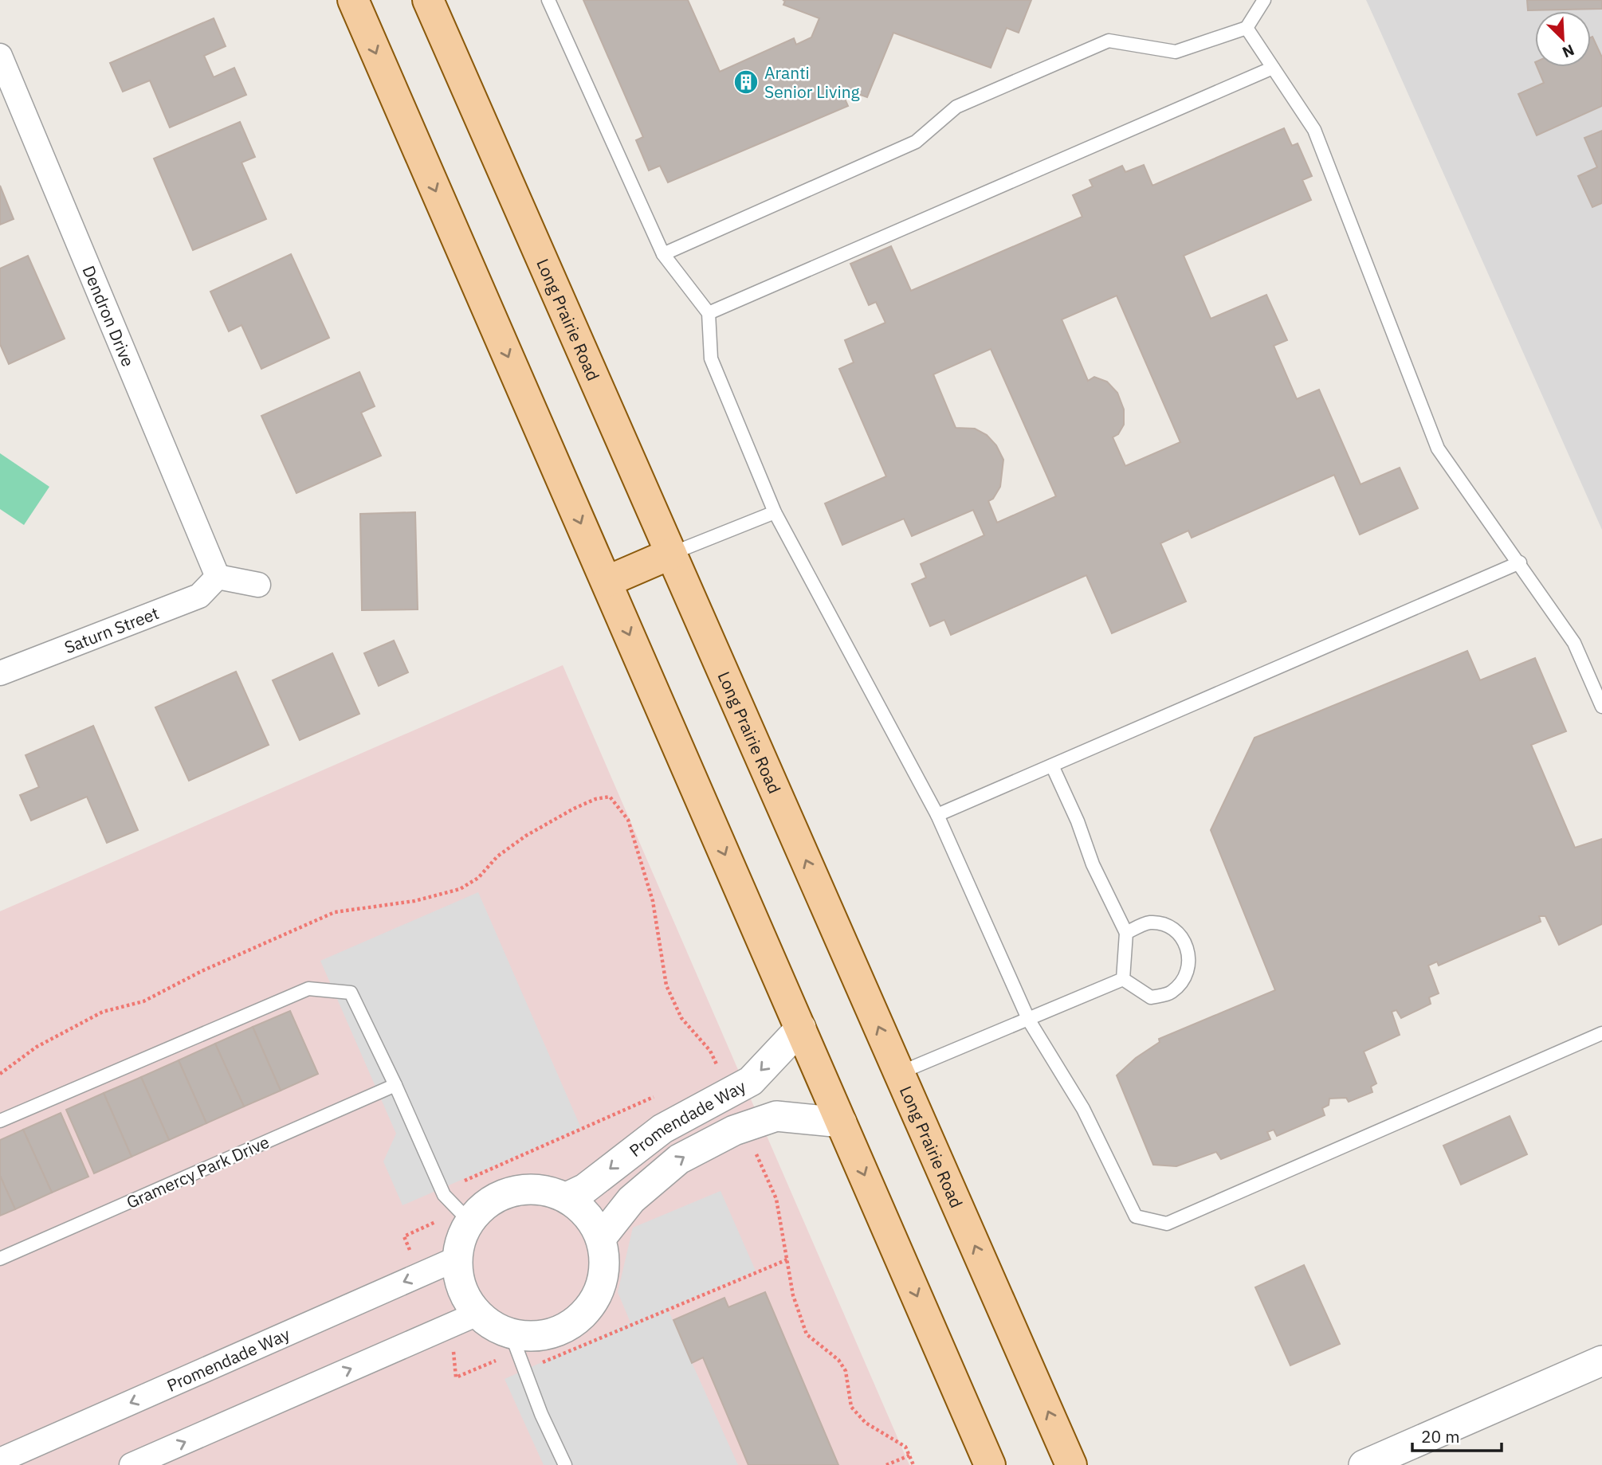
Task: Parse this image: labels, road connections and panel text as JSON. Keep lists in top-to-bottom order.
{
  "streets": {
    "main road": ["Long Prairie Road"],
    "street": ["Dendron Drive", "Saturn Street", "Promendade Way"],
    "lane": ["Gramercy Park Drive"]
  },
  "crossings": [
    ["Dendron Drive", "Saturn Street"]
  ],
  "places": {
    "building": ["Aranti Senior Living"]
  },
  "scale_bar": "20 m",
  "north": "bottom right"
}
